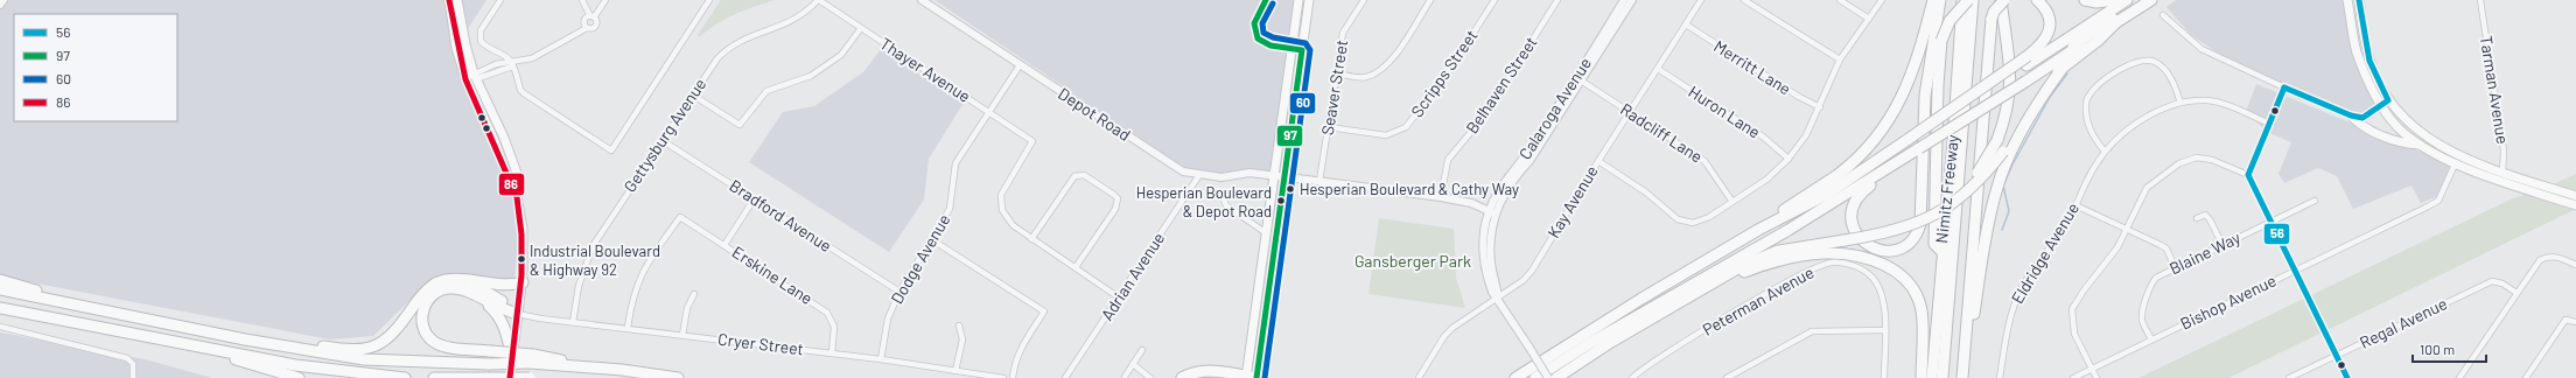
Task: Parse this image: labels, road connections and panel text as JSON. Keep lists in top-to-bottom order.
{
  "streets": {
    "highway": ["Nimitz Freeway"],
    "street": [
      "Merritt Lane",
      "Thayer Avenue",
      "Scripps Street",
      "Belhaven Street",
      "Seaver Street",
      "Tarman Avenue",
      "Calaroga Avenue",
      "Huron Lane",
      "Depot Road",
      "Radcliff Lane",
      "Gettysburg Avenue",
      "Kay Avenue",
      "Bradford Avenue",
      "Eldridge Avenue",
      "Blaine Way",
      "Dodge Avenue",
      "Erskine Lane",
      "Adrian Avenue",
      "Peterman Avenue",
      "Bishop Avenue",
      "Regal Avenue",
      "Cryer Street"
    ]
  },
  "crossings": [
    ["Merritt Lane", "Kay Avenue"],
    ["Thayer Avenue", "Gettysburg Avenue"],
    ["Thayer Avenue", "Dodge Avenue"],
    ["Scripps Street", "Seaver Street"],
    ["Belhaven Street", "Depot Road"],
    ["Seaver Street", "Depot Road"],
    ["Calaroga Avenue", "Depot Road"],
    ["Calaroga Avenue", "Radcliff Lane"],
    ["Calaroga Avenue", "Kay Avenue"],
    ["Huron Lane", "Kay Avenue"],
    ["Depot Road", "Dodge Avenue"],
    ["Depot Road", "Adrian Avenue"],
    ["Radcliff Lane", "Kay Avenue"],
    ["Gettysburg Avenue", "Bradford Avenue"],
    ["Gettysburg Avenue", "Cryer Street"],
    ["Bradford Avenue", "Dodge Avenue"],
    ["Blaine Way", "Bishop Avenue"],
    ["Dodge Avenue", "Cryer Street"],
    ["Erskine Lane", "Cryer Street"]
  ],
  "parks": ["Gansberger Park"],
  "places": ["Hesperian Boulevard & Cathy Way", "Hesperian Boulevard & Depot Road", "Industrial Boulevard & Highway 92"],
  "lines": [
    "transit line 56",
    "transit line 97",
    "transit line 86",
    "transit line 60"
  ],
  "legend": [
    "56",
    "97",
    "60",
    "86"
  ],
  "scale_bar": "100 m"
}
